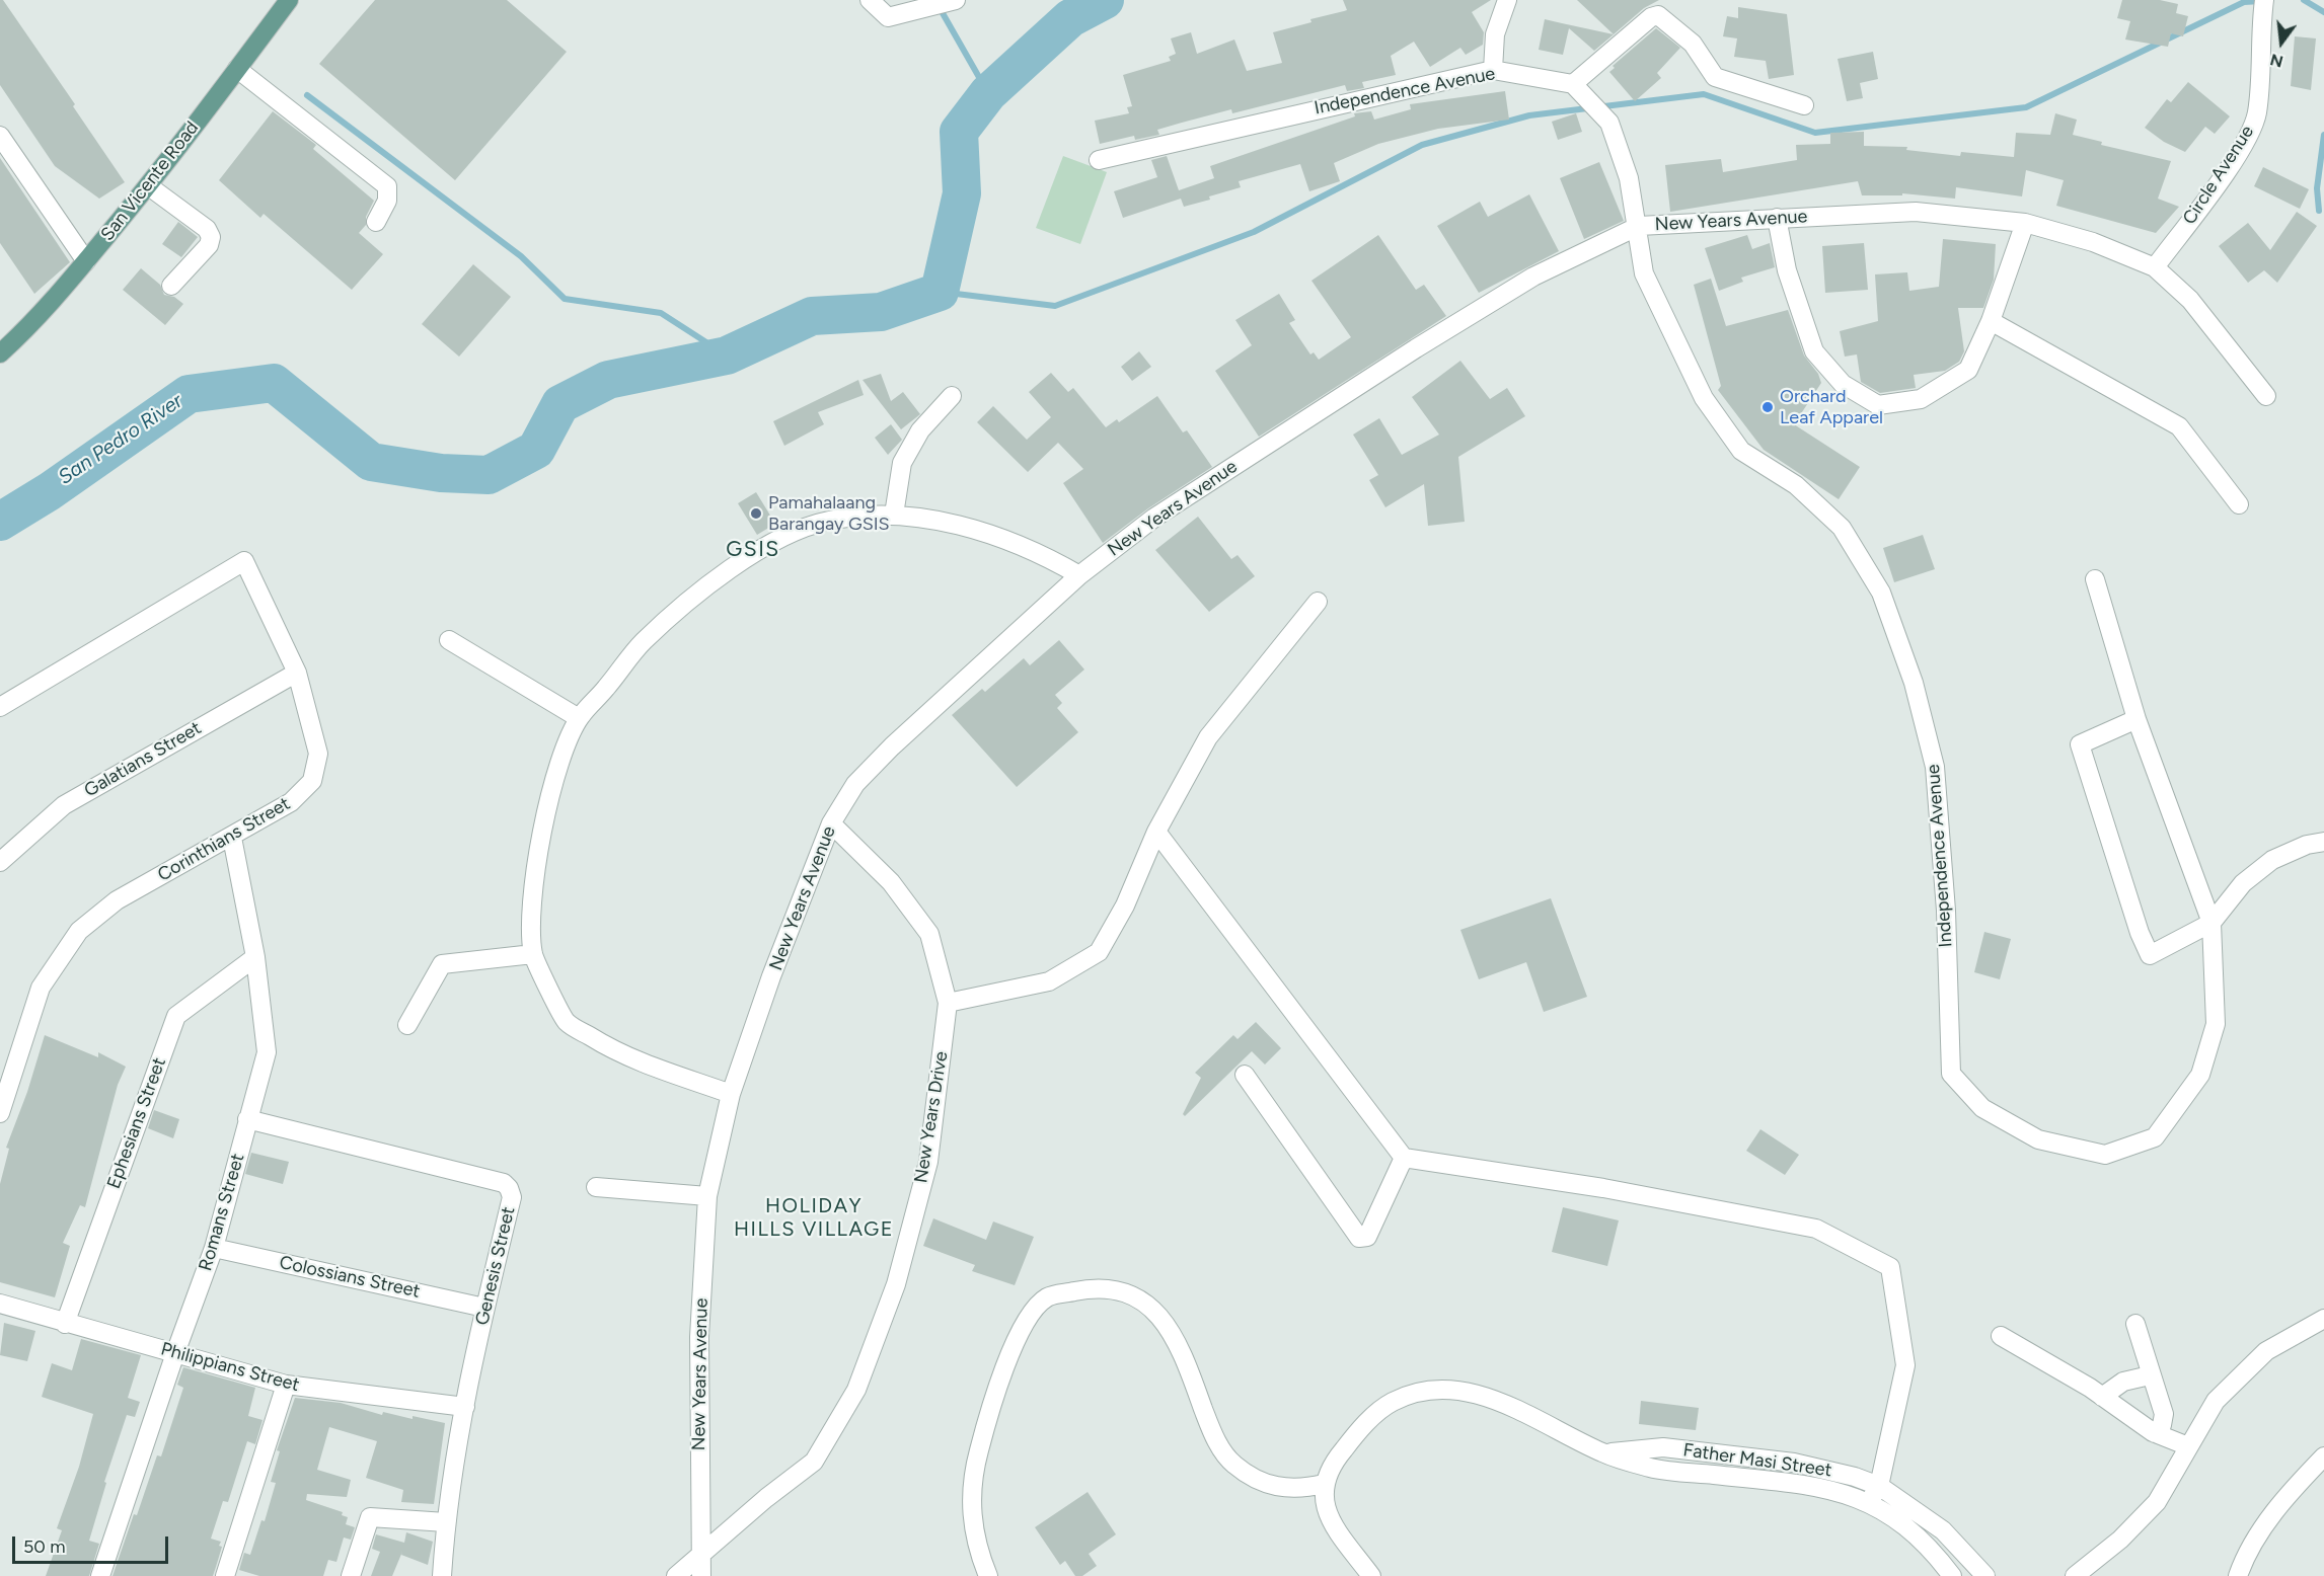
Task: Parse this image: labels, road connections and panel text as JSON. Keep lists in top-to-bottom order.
{
  "streets": {
    "main road": ["San Vicente Road"],
    "street": [
      "Independence Avenue",
      "Circle Avenue",
      "New Years Avenue",
      "Galatians Street",
      "Corinthians Street",
      "New Years Drive",
      "Ephesians Street",
      "Romans Street",
      "Genesis Street",
      "Colossians Street",
      "Philippians Street",
      "Father Masi Street"
    ]
  },
  "crossings": [
    ["Independence Avenue", "New Years Avenue"],
    ["Circle Avenue", "New Years Avenue"],
    ["New Years Avenue", "New Years Drive"],
    ["Galatians Street", "Corinthians Street"],
    ["Corinthians Street", "Romans Street"],
    ["Ephesians Street", "Romans Street"],
    ["Ephesians Street", "Philippians Street"],
    ["Romans Street", "Genesis Street"],
    ["Romans Street", "Colossians Street"],
    ["Romans Street", "Philippians Street"],
    ["Genesis Street", "Colossians Street"],
    ["Genesis Street", "Philippians Street"]
  ],
  "districts": ["GSIS", "HOLIDAY HILLS VILLAGE"],
  "water": ["San Pedro River"],
  "places": ["Orchard Leaf Apparel", "Pamahalaang Barangay GSIS"],
  "scale_bar": "50 m",
  "north": "bottom"
}
